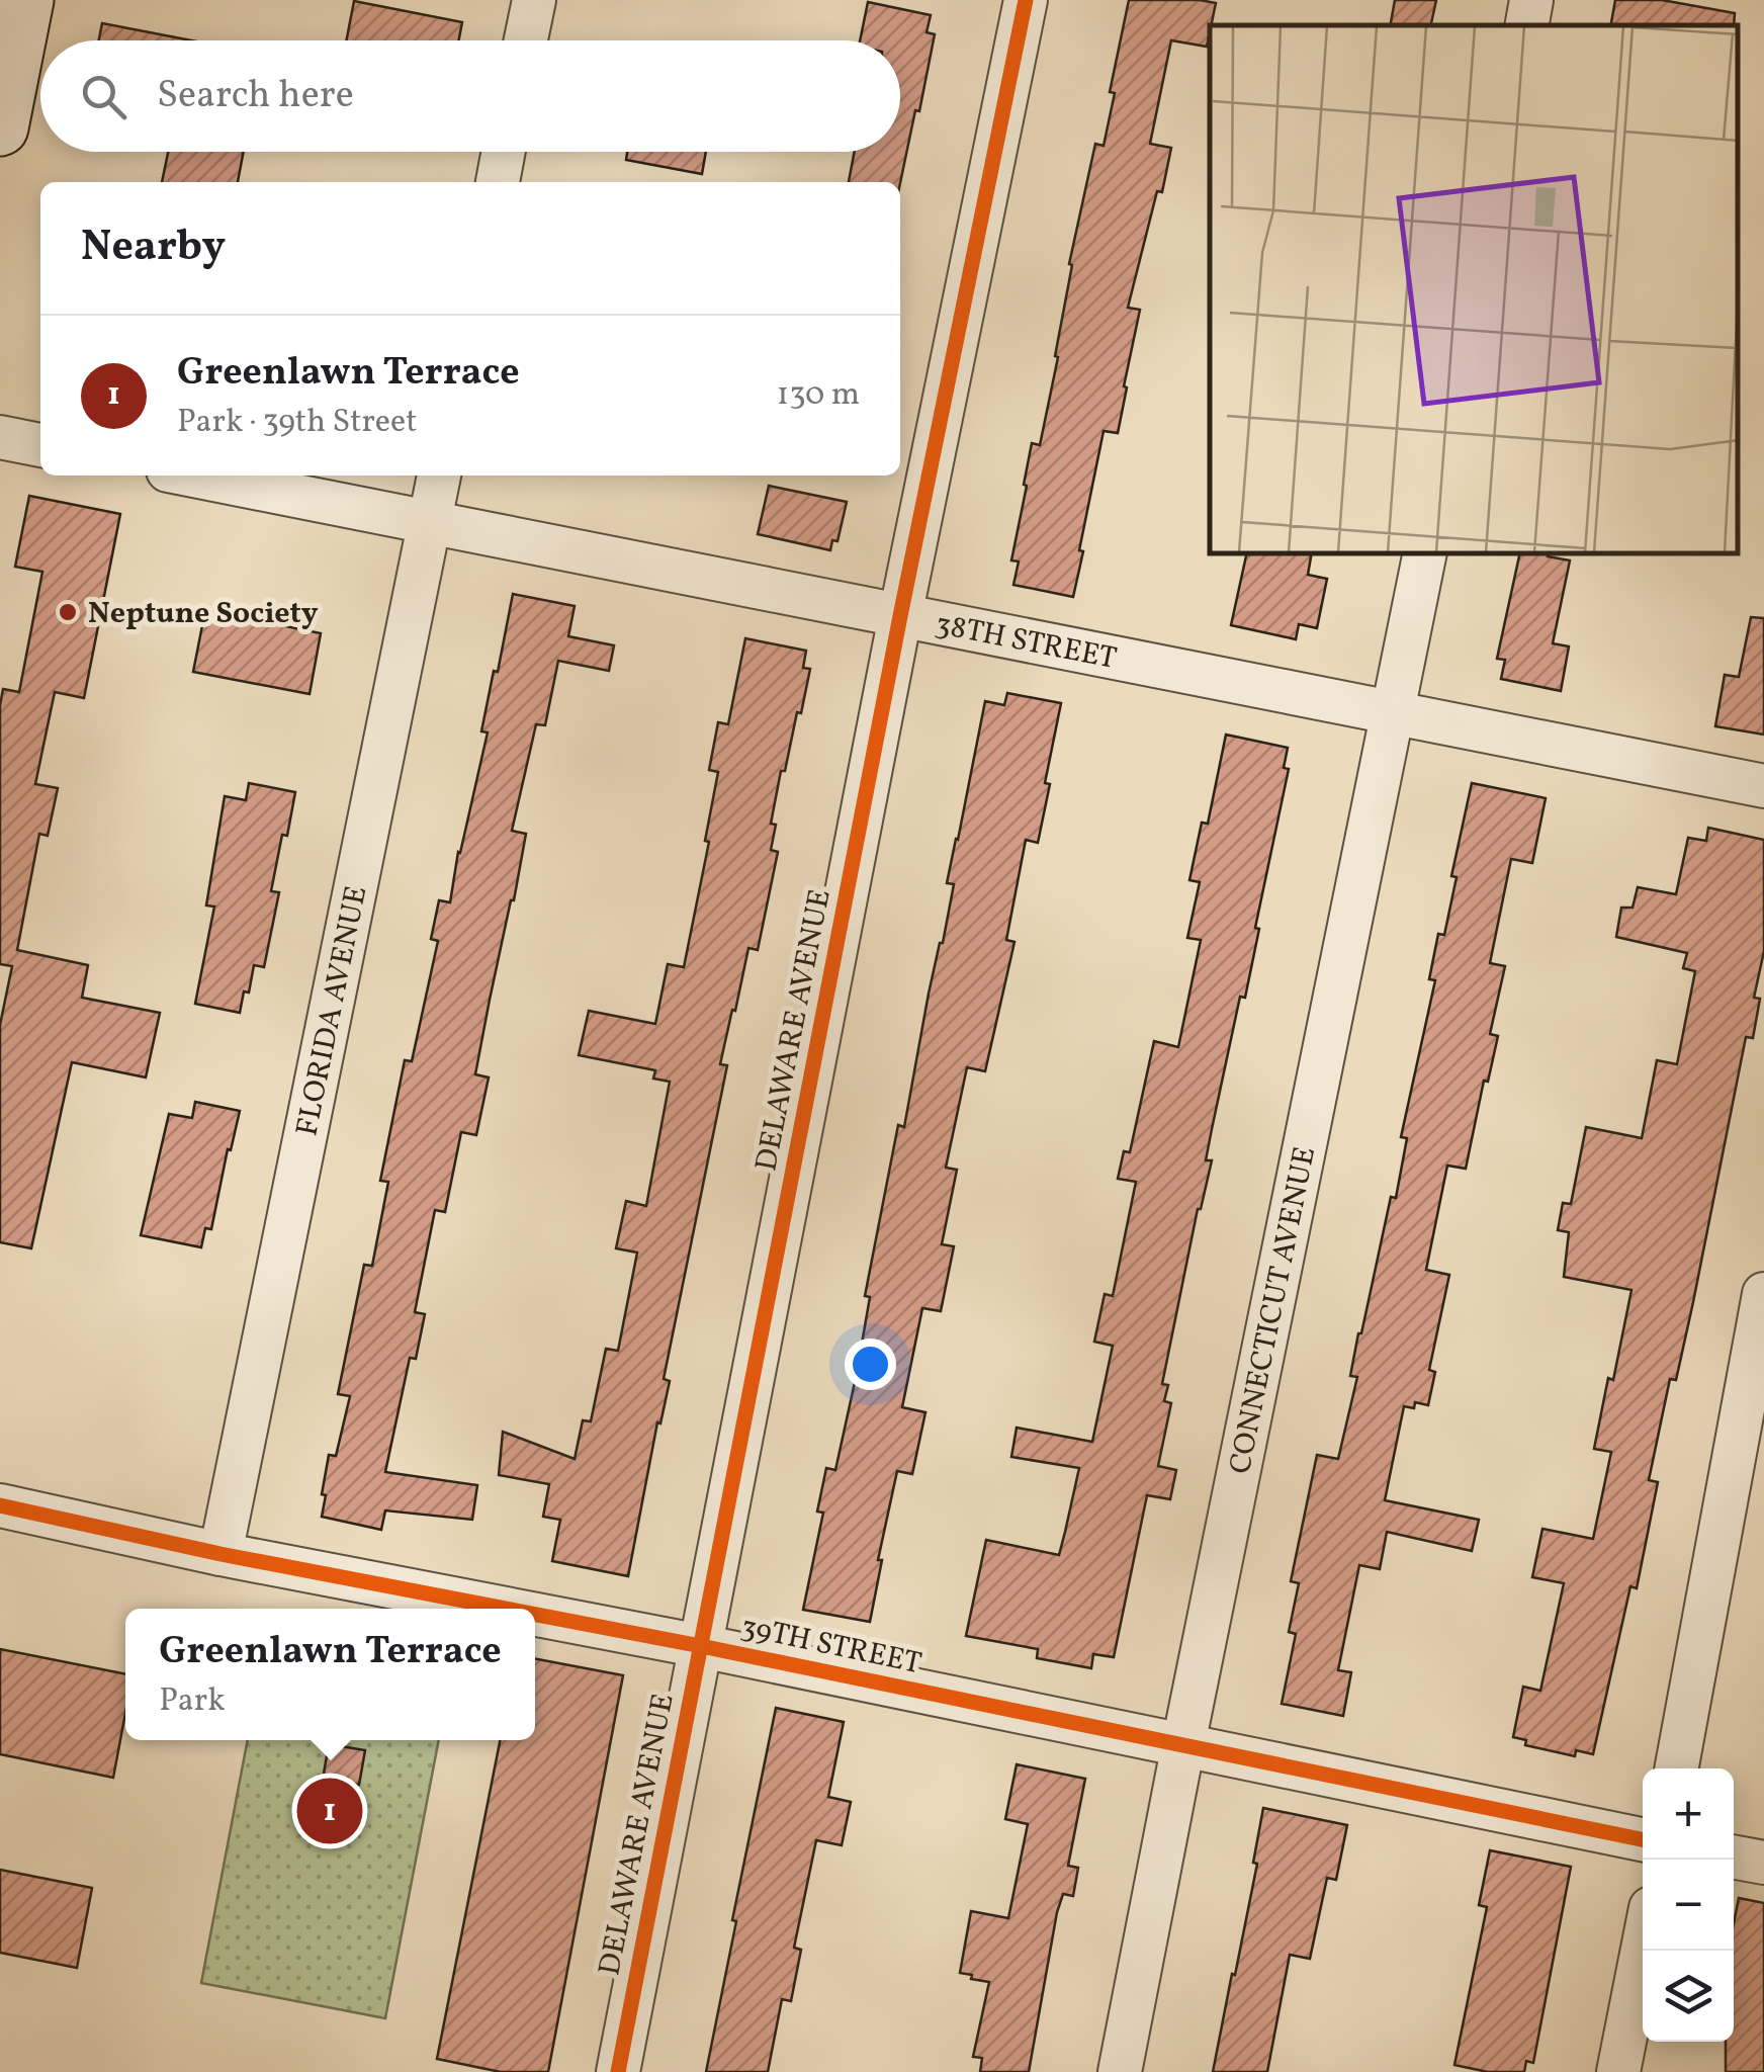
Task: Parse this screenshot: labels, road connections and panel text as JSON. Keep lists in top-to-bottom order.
{
  "streets": {
    "street": [
      "38TH STREET",
      "FLORIDA AVENUE",
      "DELAWARE AVENUE",
      "CONNECTICUT AVENUE",
      "39TH STREET"
    ]
  },
  "crossings": [
    ["38TH STREET", "FLORIDA AVENUE"],
    ["38TH STREET", "DELAWARE AVENUE"],
    ["38TH STREET", "CONNECTICUT AVENUE"],
    ["FLORIDA AVENUE", "39TH STREET"],
    ["DELAWARE AVENUE", "39TH STREET"],
    ["CONNECTICUT AVENUE", "39TH STREET"]
  ],
  "places": ["Neptune Society"],
  "page": {
    "search": "Search here",
    "heading": "Nearby",
    "list": [
      {
        "mark": "1",
        "name": "Greenlawn Terrace",
        "note": "Park · 39th Street",
        "value": "130 m"
      }
    ],
    "popup": ["Greenlawn Terrace", "Park"],
    "map_buttons": ["+", "−"],
    "pins": "1"
  }
}
